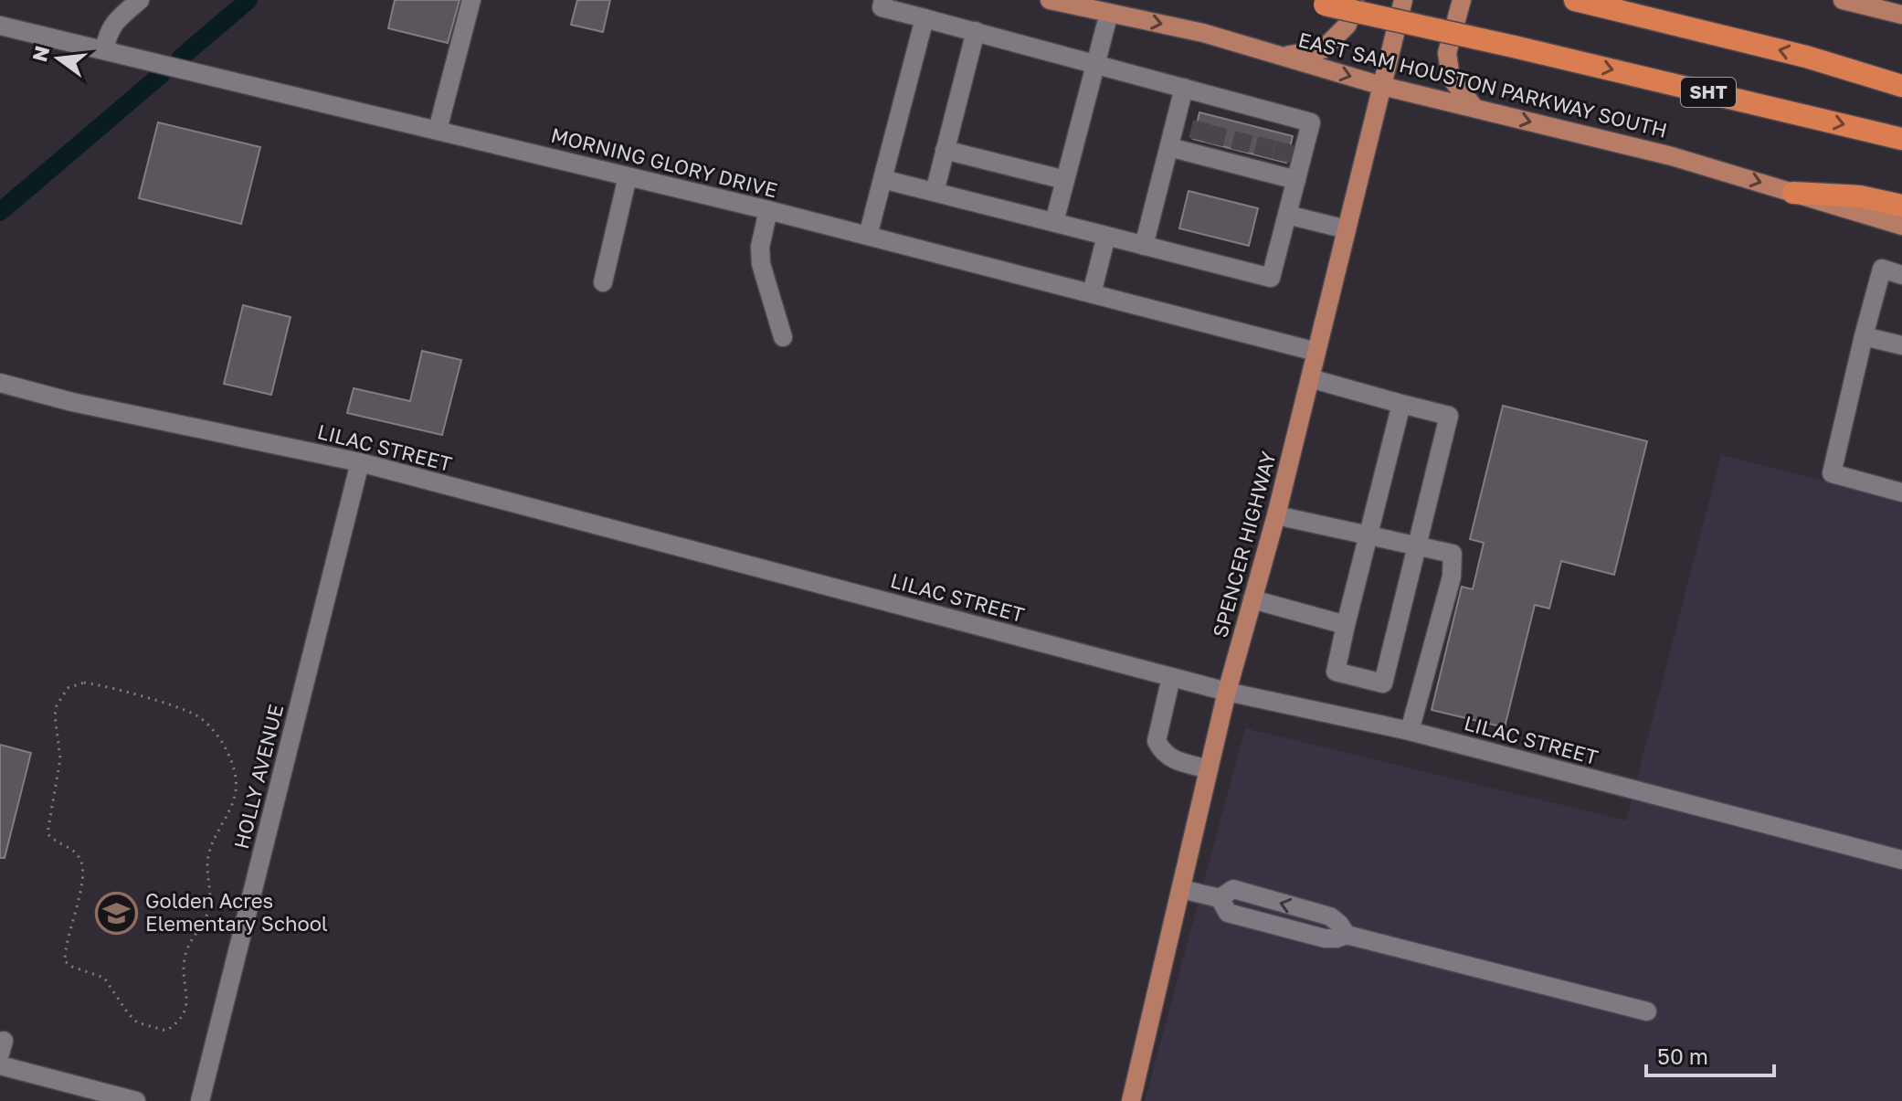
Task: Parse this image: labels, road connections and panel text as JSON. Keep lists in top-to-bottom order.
{
  "streets": {
    "highway": ["SHT"],
    "main road": ["EAST SAM HOUSTON PARKWAY SOUTH", "SPENCER HIGHWAY"],
    "street": ["MORNING GLORY DRIVE", "LILAC STREET", "HOLLY AVENUE"]
  },
  "crossings": [
    ["EAST SAM HOUSTON PARKWAY SOUTH", "SPENCER HIGHWAY"],
    ["MORNING GLORY DRIVE", "SPENCER HIGHWAY"],
    ["LILAC STREET", "SPENCER HIGHWAY"],
    ["LILAC STREET", "HOLLY AVENUE"]
  ],
  "one_way": ["EAST SAM HOUSTON PARKWAY SOUTH"],
  "places": {
    "school or university": ["Golden Acres Elementary School"]
  },
  "scale_bar": "50 m",
  "north": "left"
}
